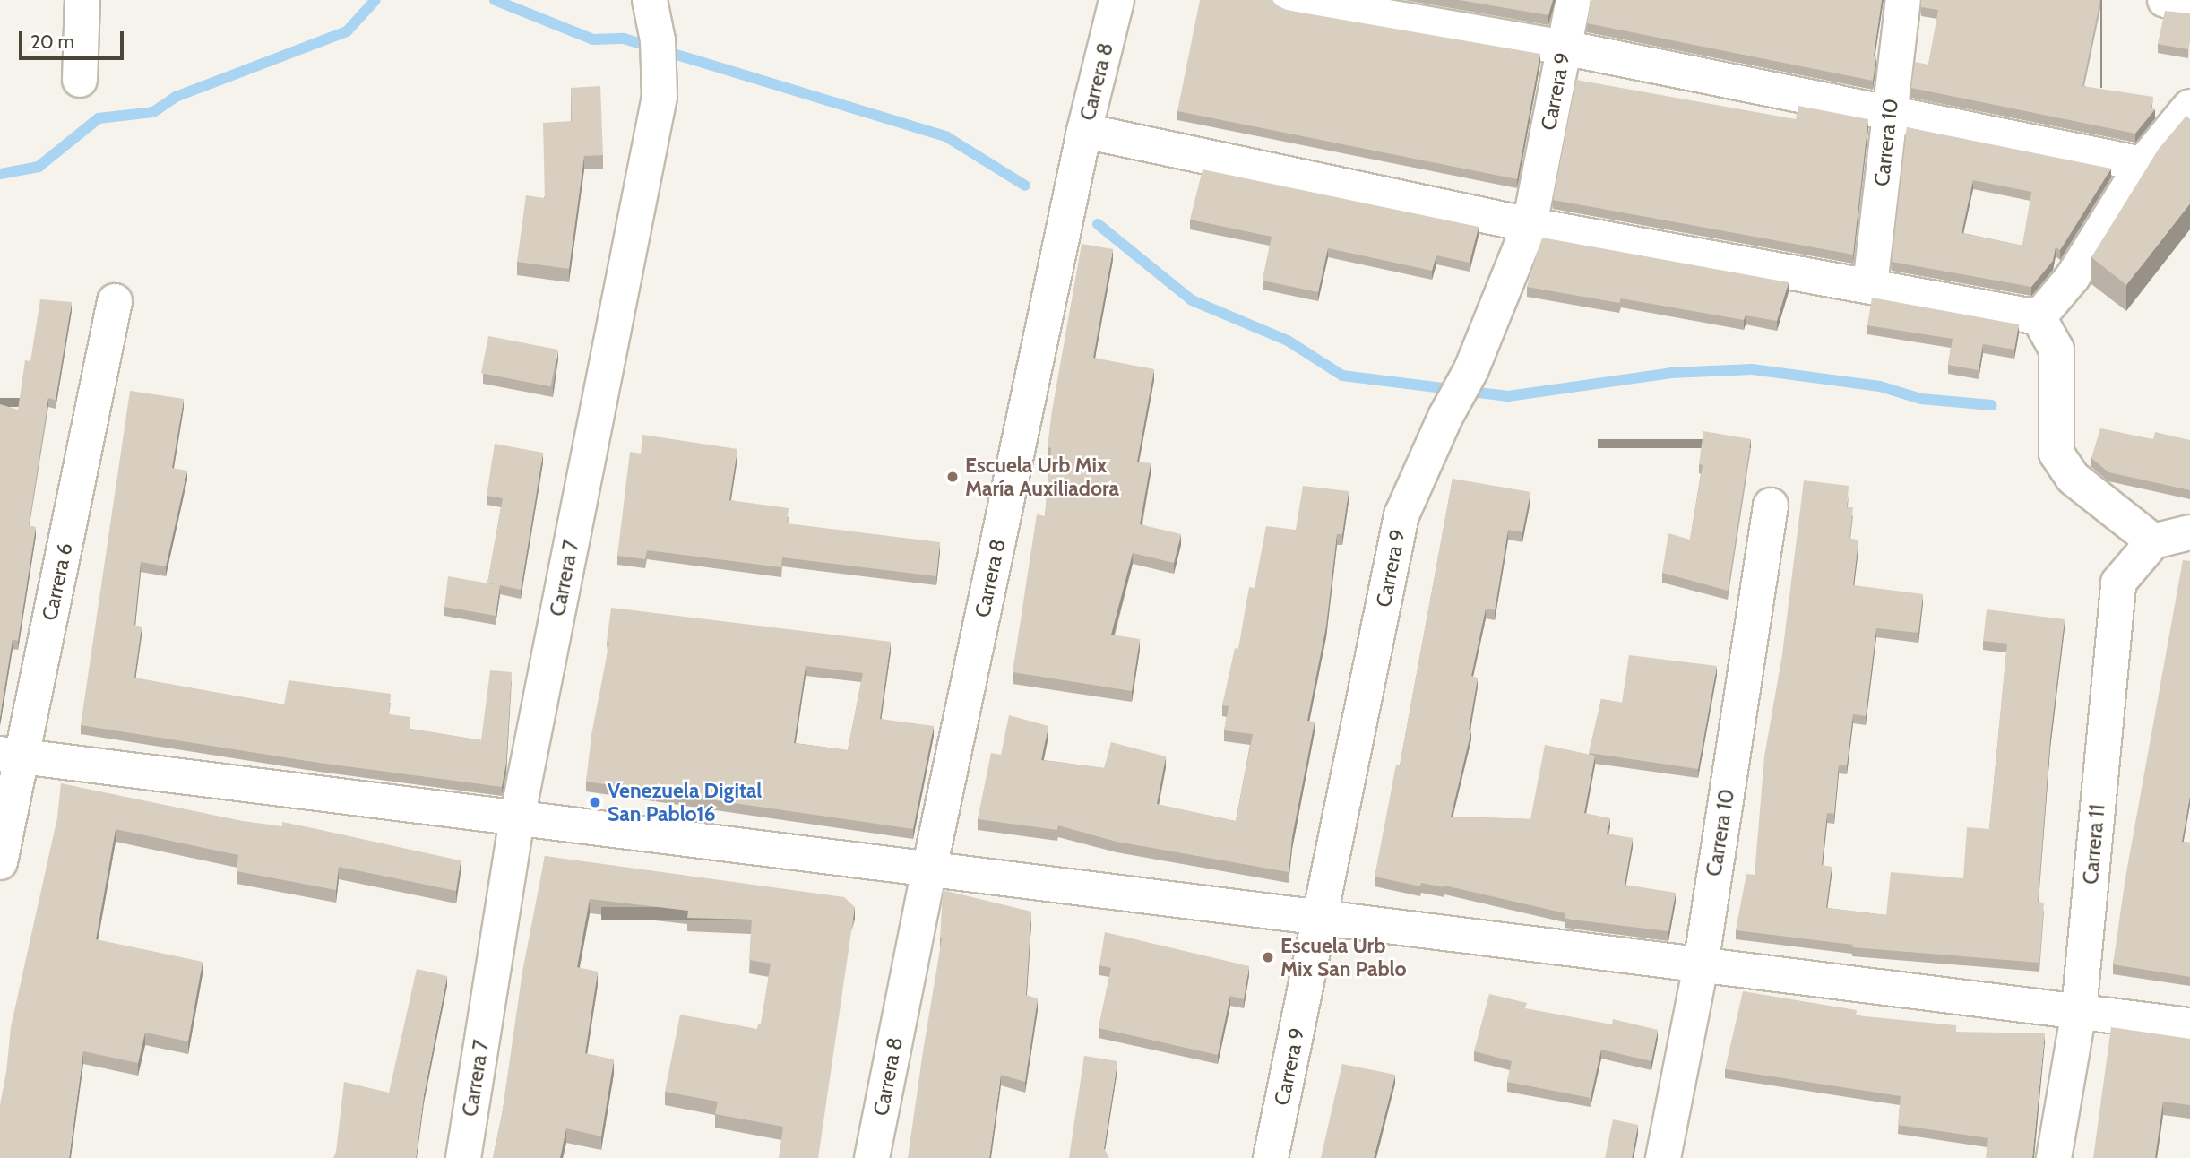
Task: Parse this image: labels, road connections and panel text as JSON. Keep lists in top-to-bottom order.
{
  "streets": {
    "street": [
      "Carrera 8",
      "Carrera 9",
      "Carrera 10",
      "Carrera 7",
      "Carrera 6",
      "Carrera 11"
    ]
  },
  "places": ["Escuela Urb Mix María Auxiliadora", "Venezuela Digital San Pablo16", "Escuela Urb Mix San Pablo"],
  "scale_bar": "20 m"
}
